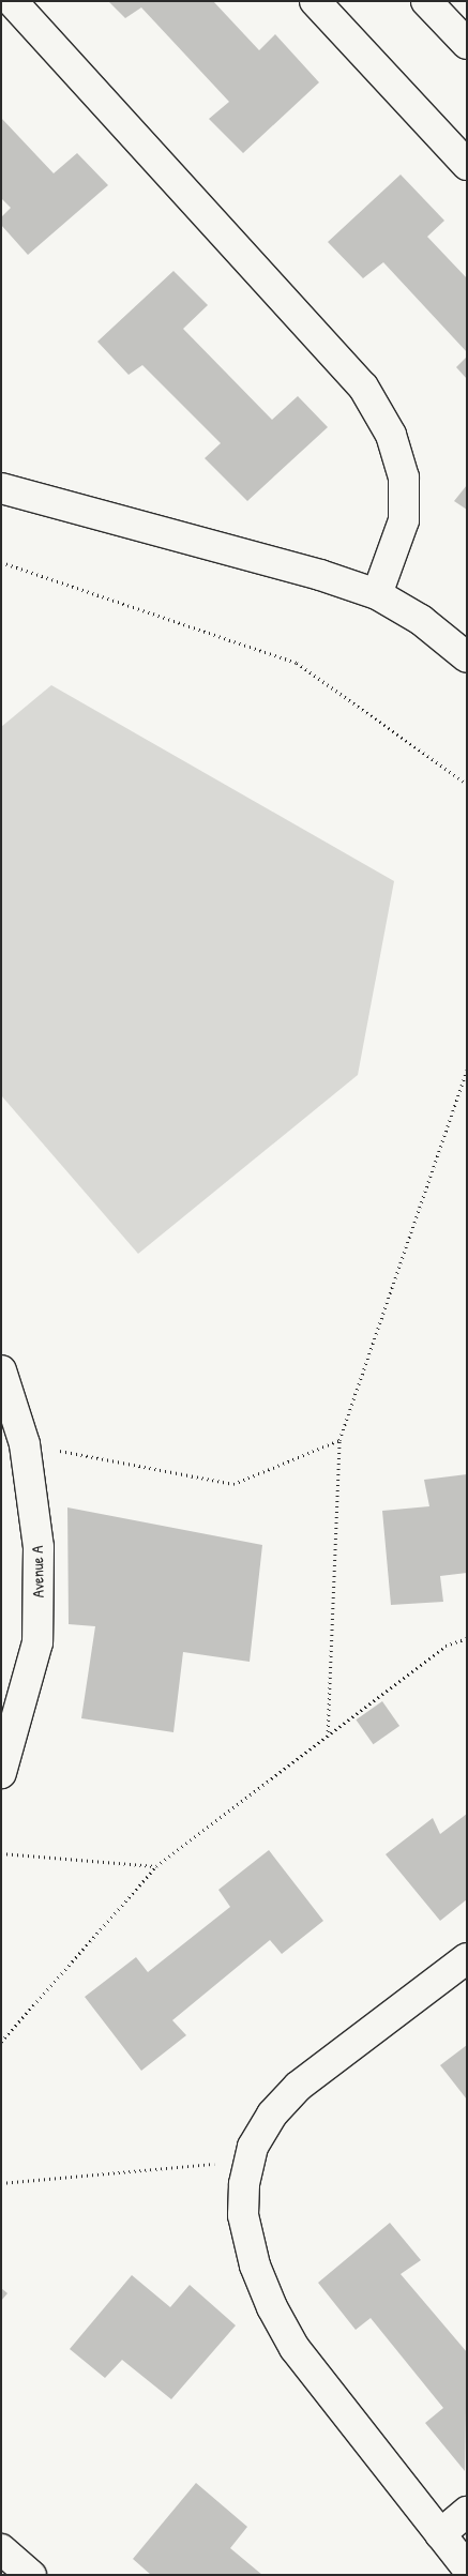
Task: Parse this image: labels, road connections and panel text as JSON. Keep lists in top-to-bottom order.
{
  "streets": {
    "street": ["Avenue A"]
  }
}
